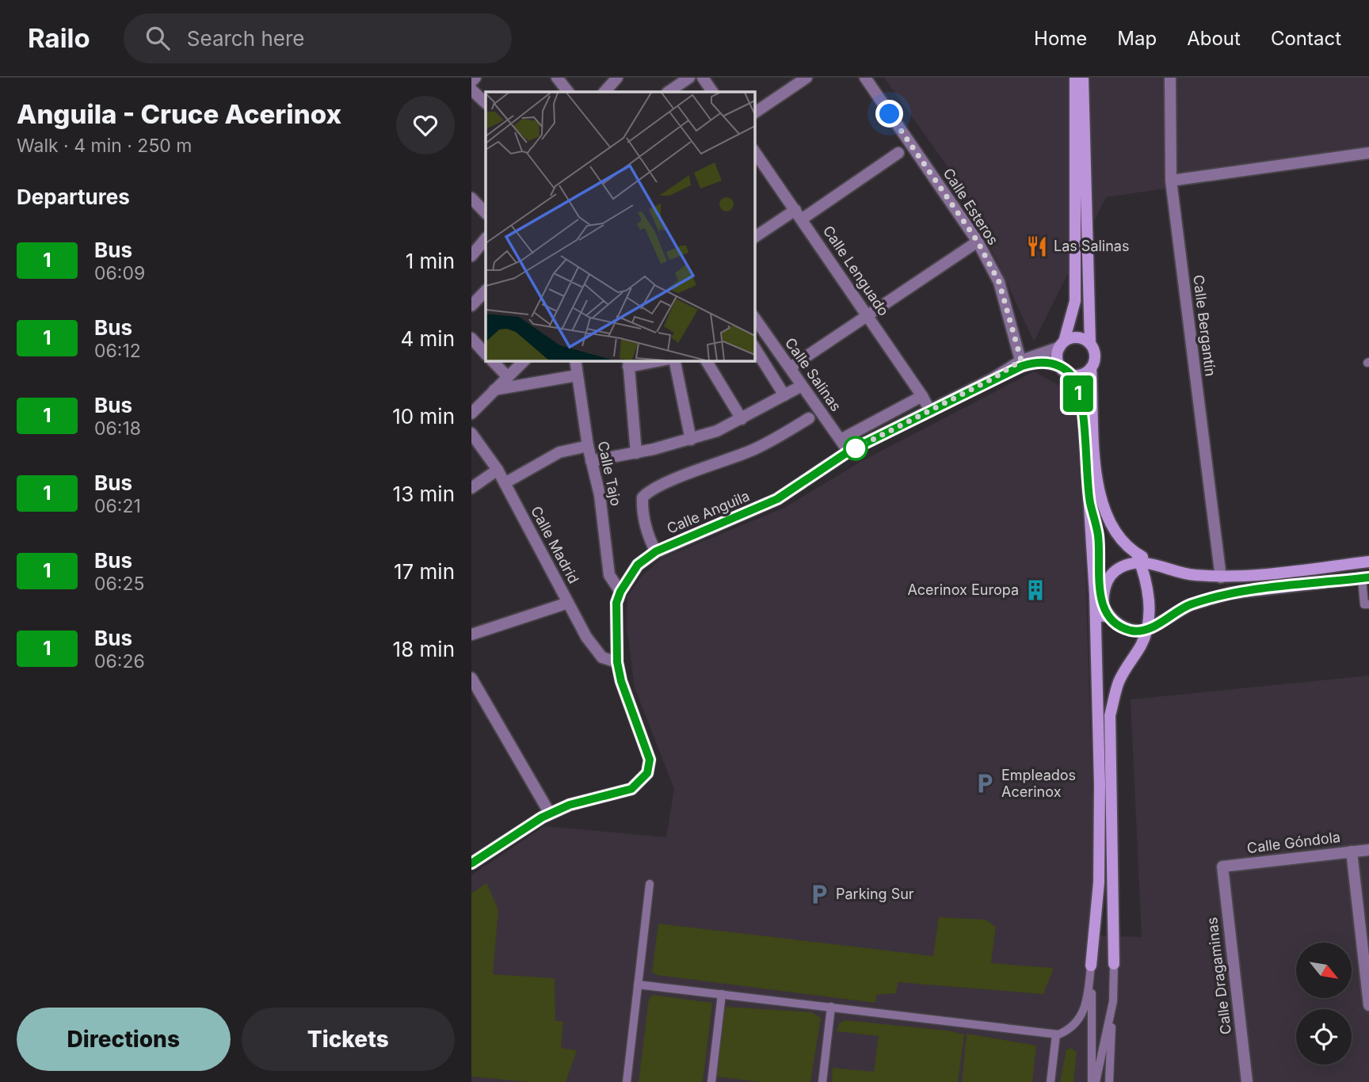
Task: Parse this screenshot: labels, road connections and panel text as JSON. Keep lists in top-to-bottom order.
{
  "streets": {
    "street": [
      "Calle Esteros",
      "Calle Lenguado",
      "Calle Bergantín",
      "Calle Salinas",
      "Calle Tajo",
      "Calle Anguila",
      "Calle Madrid",
      "Calle Góndola",
      "Calle Dragaminas"
    ]
  },
  "crossings": [
    ["Calle Esteros", "Calle Anguila"],
    ["Calle Lenguado", "Calle Anguila"],
    ["Calle Salinas", "Calle Anguila"],
    ["Calle Tajo", "Calle Anguila"],
    ["Calle Anguila", "Calle Madrid"],
    ["Calle Góndola", "Calle Dragaminas"]
  ],
  "places": {
    "restaurant": ["Las Salinas"],
    "building": ["Acerinox Europa"],
    "parking": ["Empleados Acerinox", "Parking Sur"]
  },
  "lines": ["bus line 1"],
  "north": "bottom right",
  "page": {
    "header": "Railo",
    "search": "Search here",
    "nav": [
      "Home",
      "Map",
      "About",
      "Contact"
    ],
    "heading": [
      ["Anguila - Cruce Acerinox", "Walk · 4 min · 250 m"],
      "Departures"
    ],
    "on_map": "1",
    "list": [
      {
        "mark": "1",
        "name": "Bus",
        "note": "06:09",
        "value": "1 min"
      },
      {
        "mark": "1",
        "name": "Bus",
        "note": "06:12",
        "value": "4 min"
      },
      {
        "mark": "1",
        "name": "Bus",
        "note": "06:18",
        "value": "10 min"
      },
      {
        "mark": "1",
        "name": "Bus",
        "note": "06:21",
        "value": "13 min"
      },
      {
        "mark": "1",
        "name": "Bus",
        "note": "06:25",
        "value": "17 min"
      },
      {
        "mark": "1",
        "name": "Bus",
        "note": "06:26",
        "value": "18 min"
      }
    ],
    "buttons": ["Directions", "Tickets"]
  }
}
